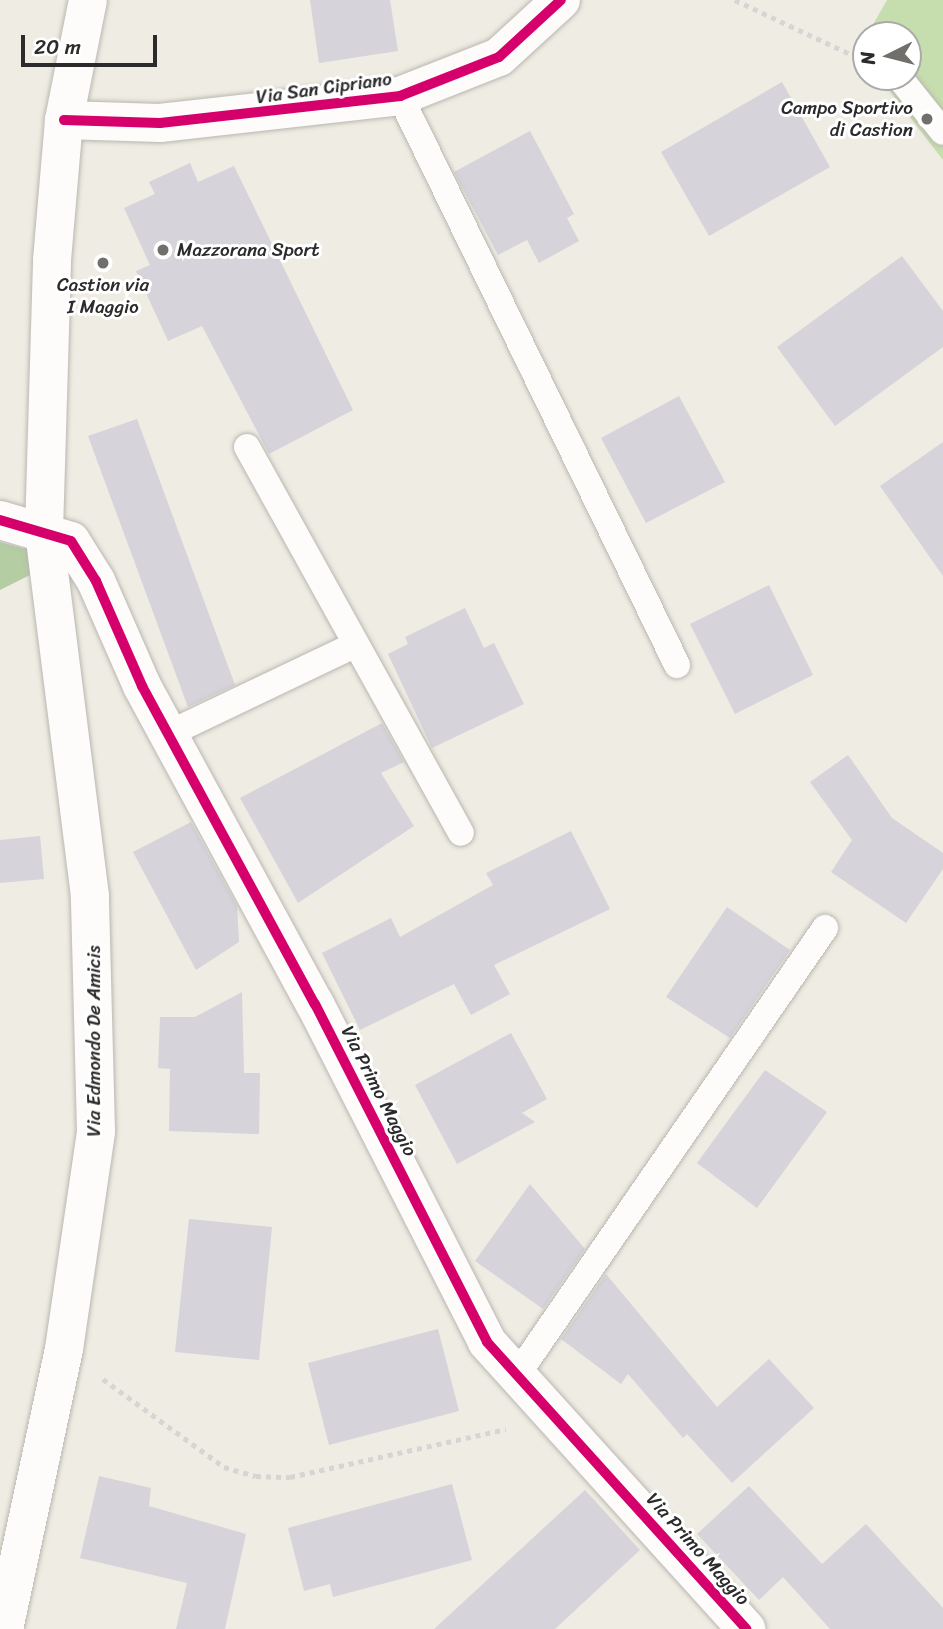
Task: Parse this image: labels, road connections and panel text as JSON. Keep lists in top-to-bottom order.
{
  "streets": {
    "street": ["Via San Cipriano", "Via Edmondo De Amicis", "Via Primo Maggio"]
  },
  "crossings": [
    ["Via Edmondo De Amicis", "Via Primo Maggio"]
  ],
  "places": ["Campo Sportivo di Castion", "Mazzorana Sport", "Castion via I Maggio"],
  "scale_bar": "20 m",
  "north": "left"
}
